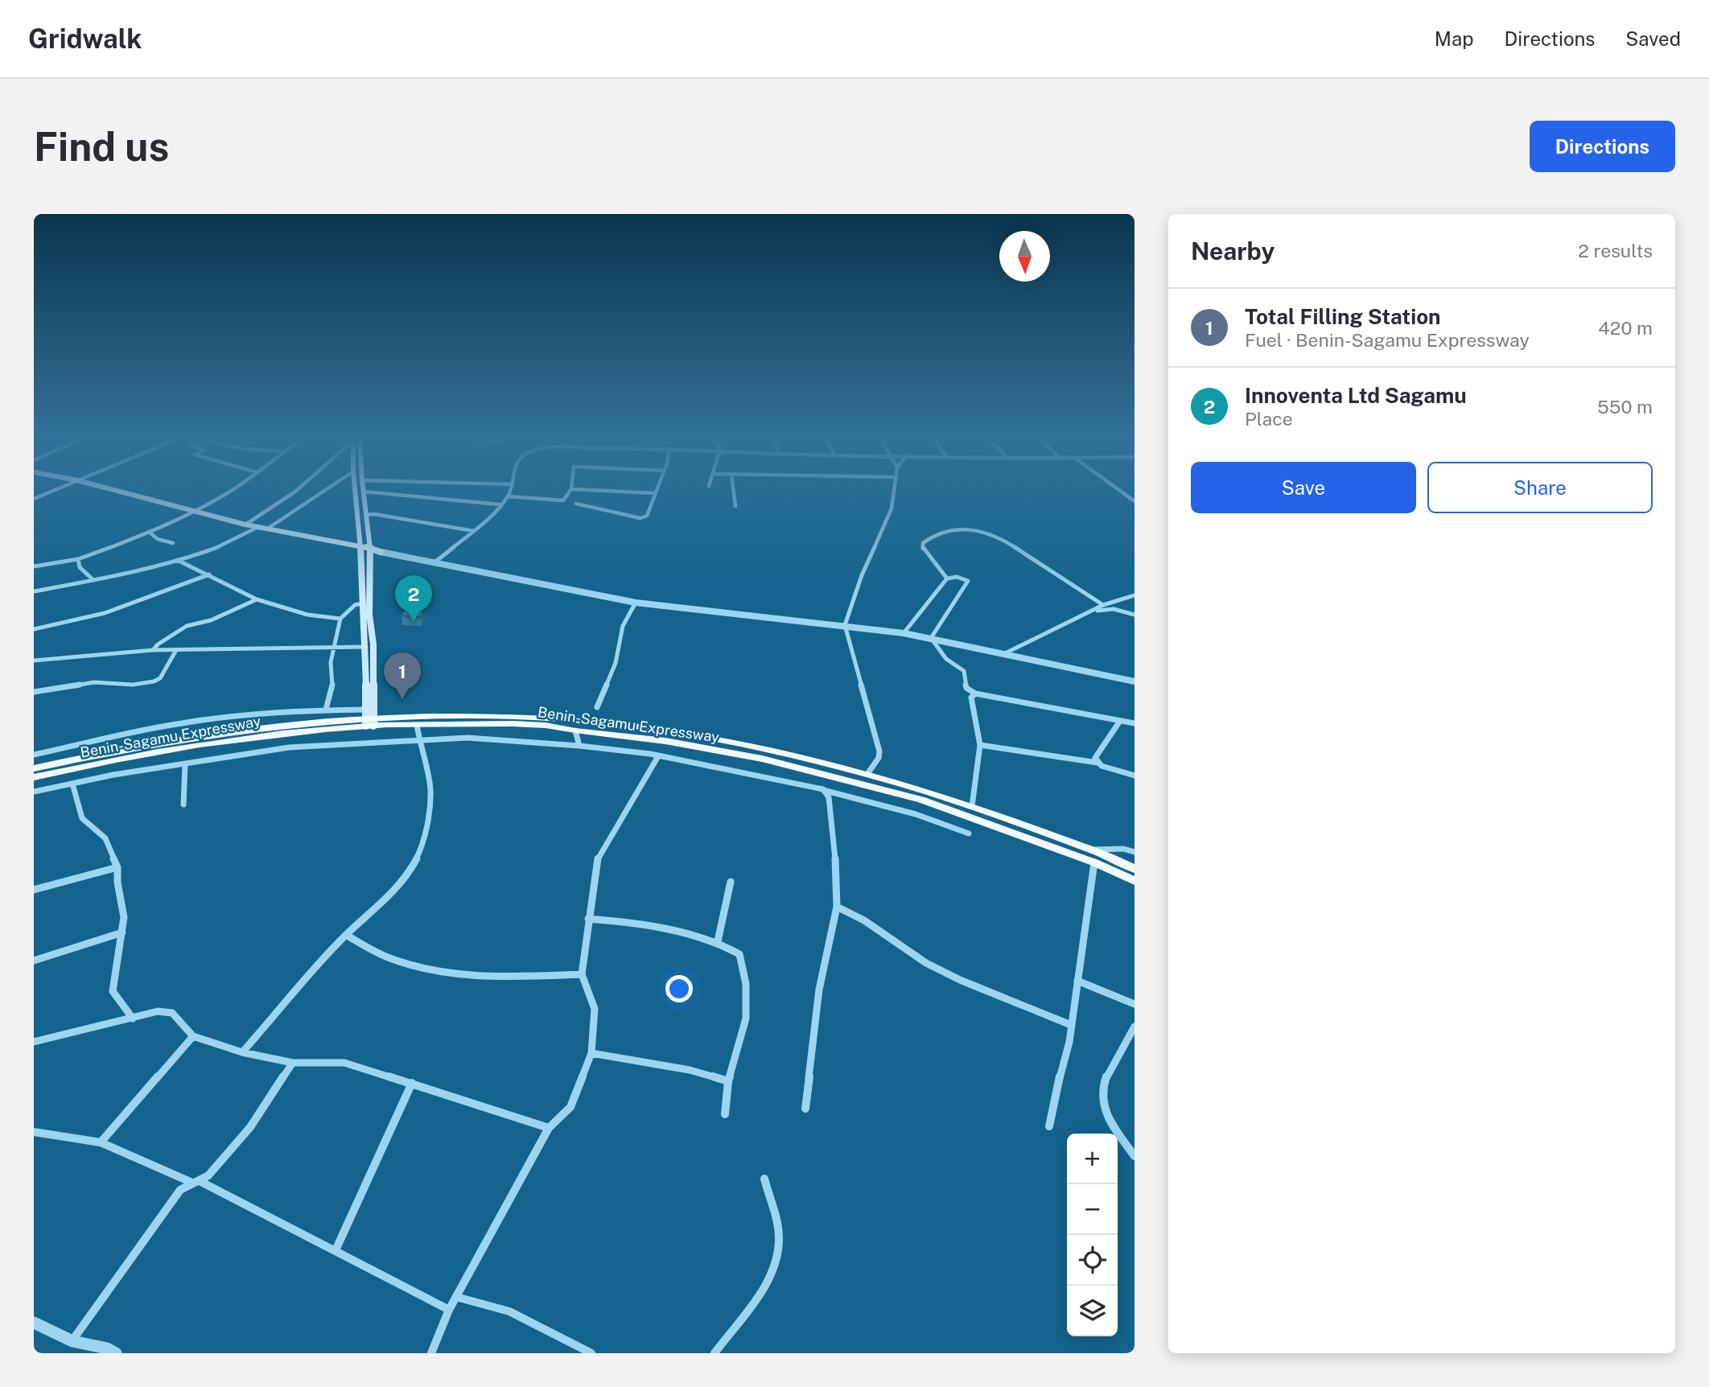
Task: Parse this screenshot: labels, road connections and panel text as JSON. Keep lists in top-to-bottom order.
{
  "streets": {
    "highway": ["Benin-Sagamu Expressway"]
  },
  "north": "bottom",
  "page": {
    "header": "Gridwalk",
    "nav": ["Map", "Directions", "Saved"],
    "buttons": [
      "Directions",
      ["Save", "Share"]
    ],
    "title": "Find us",
    "heading": ["Nearby", "2 results"],
    "list": [
      {
        "mark": "1",
        "name": "Total Filling Station",
        "note": "Fuel · Benin-Sagamu Expressway",
        "value": "420 m"
      },
      {
        "mark": "2",
        "name": "Innoventa Ltd Sagamu",
        "note": "Place",
        "value": "550 m"
      }
    ],
    "pins": ["2", "1"],
    "map_buttons": ["+", "−"]
  }
}
